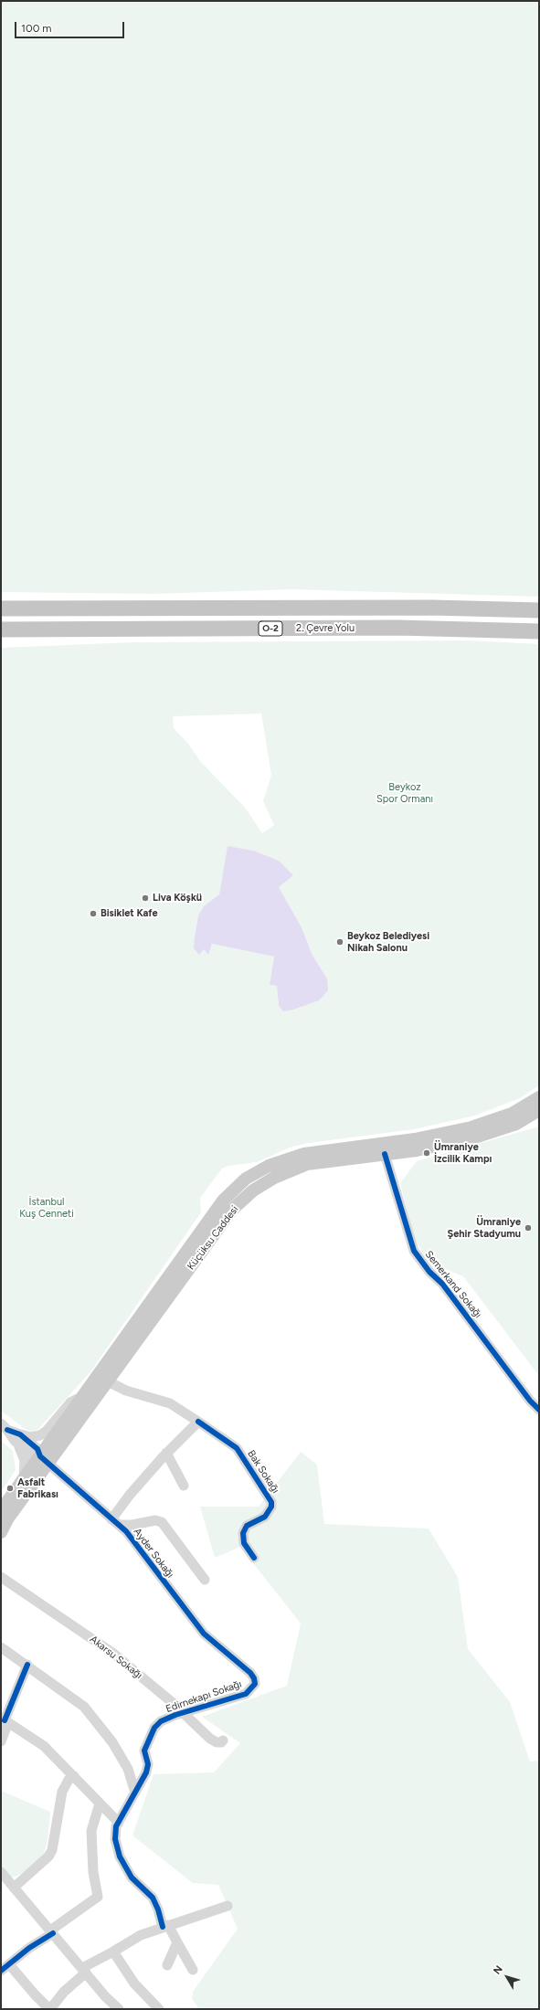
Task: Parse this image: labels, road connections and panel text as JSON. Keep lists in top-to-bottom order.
{
  "streets": {
    "highway": ["O-2", "2. Çevre Yolu"],
    "main road": ["Küçüksu Caddesi"],
    "street": [
      "Semerkand Sokağı",
      "Bak Sokağı",
      "Ayder Sokağı",
      "Akarsu Sokağı",
      "Edirnekapı Sokağı"
    ]
  },
  "crossings": [
    ["Küçüksu Caddesi", "Semerkand Sokağı"],
    ["Küçüksu Caddesi", "Ayder Sokağı"],
    ["Ayder Sokağı", "Edirnekapı Sokağı"],
    ["Akarsu Sokağı", "Edirnekapı Sokağı"]
  ],
  "parks": ["Beykoz Spor Ormanı", "İstanbul Kuş Cenneti"],
  "places": [
    "Liva Köşkü",
    "Bisiklet Kafe",
    "Beykoz Belediyesi Nikah Salonu",
    "Ümraniye İzcilik Kampı",
    "Ümraniye Şehir Stadyumu",
    "Asfalt Fabrikası"
  ],
  "scale_bar": "100 m",
  "north": "top left"
}
